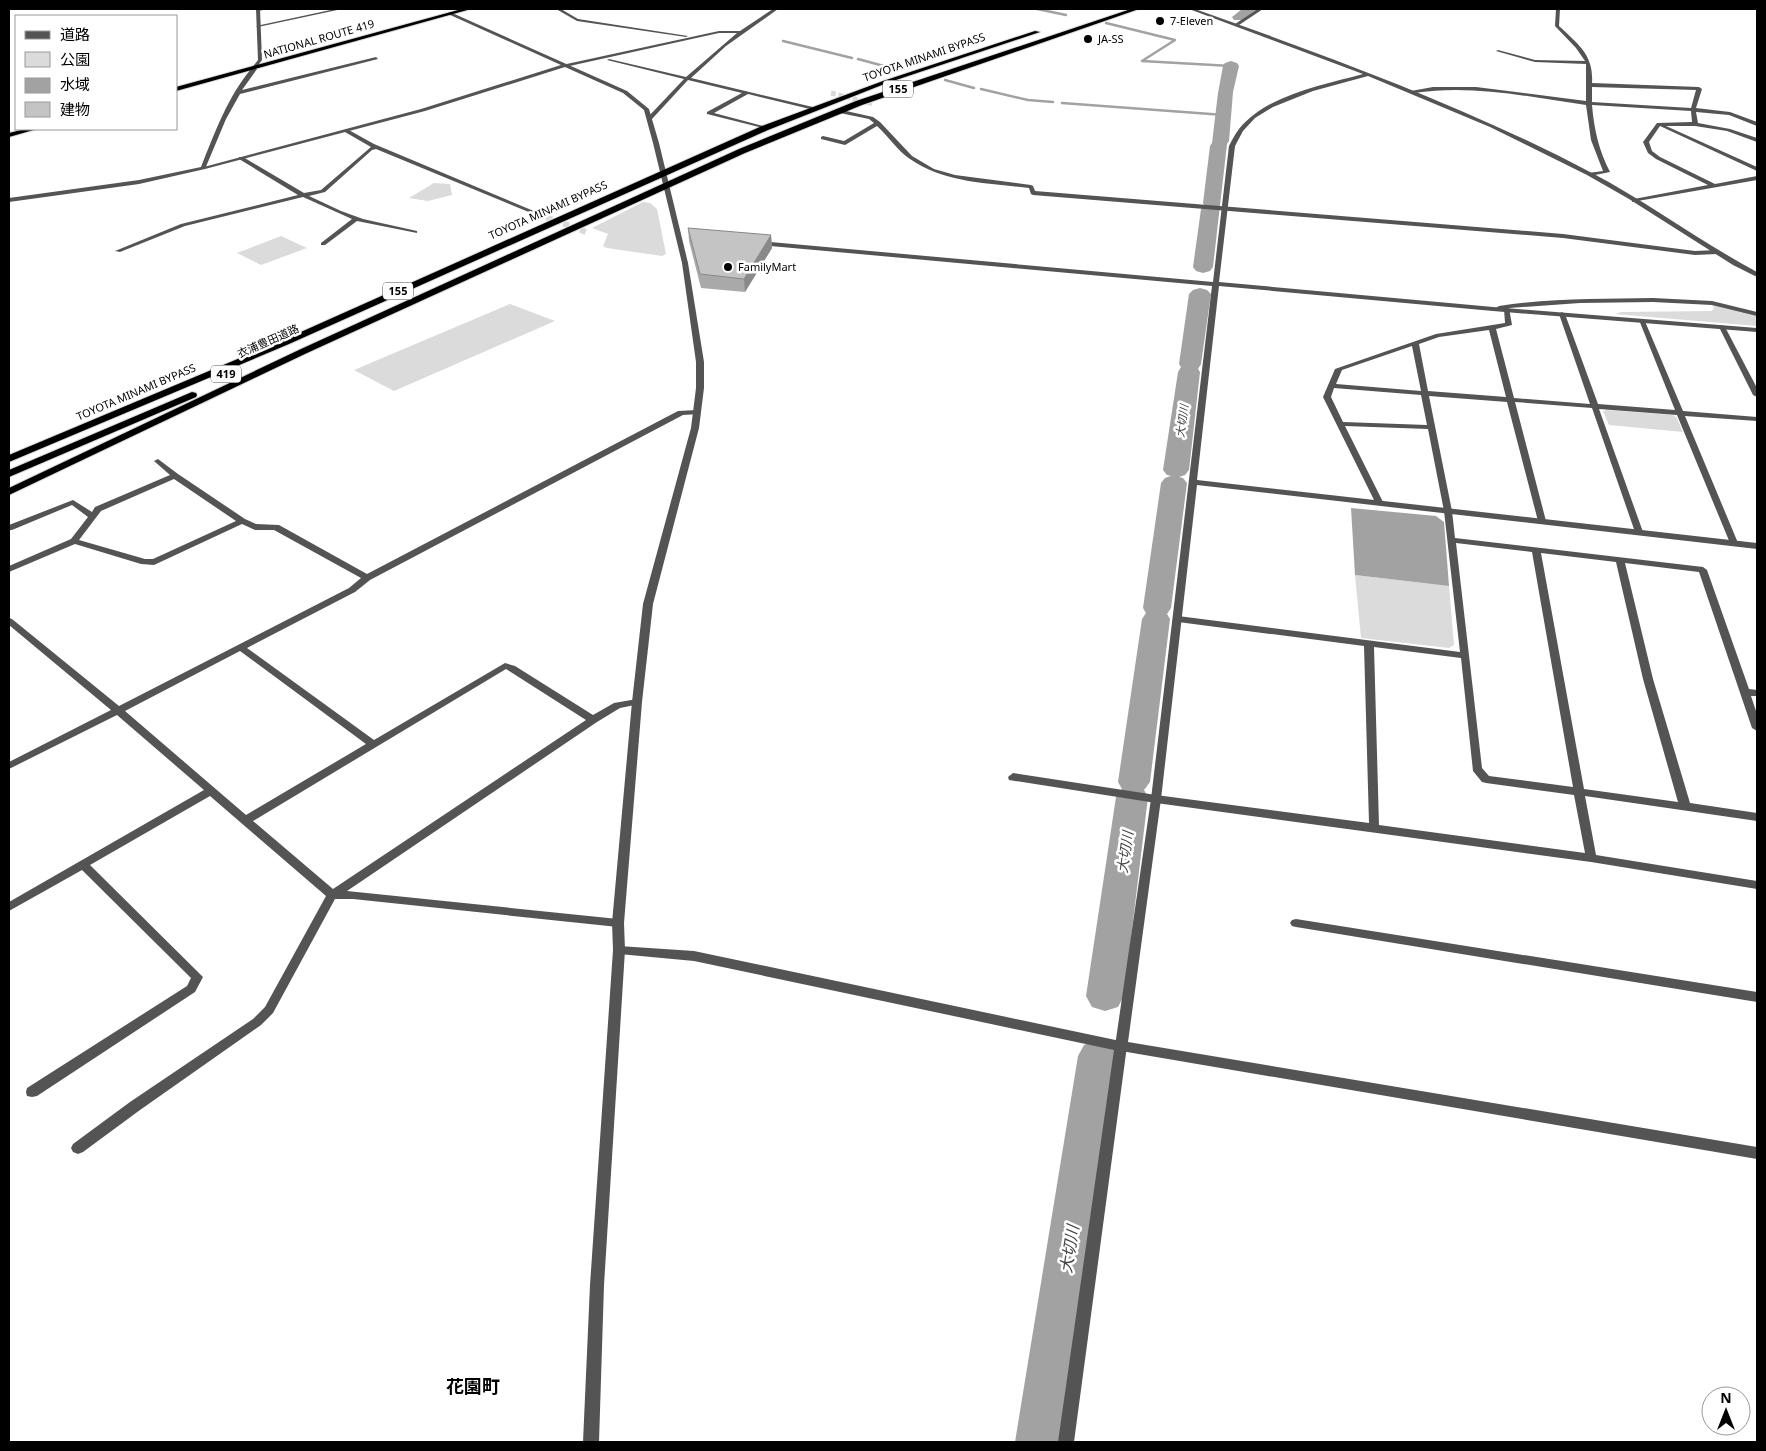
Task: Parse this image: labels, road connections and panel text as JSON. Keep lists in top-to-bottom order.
{
  "streets": {
    "highway": [
      "NATIONAL ROUTE 419",
      "TOYOTA MINAMI BYPASS",
      "155",
      "衣浦豊田道路",
      "419"
    ]
  },
  "crossings": [
    ["TOYOTA MINAMI BYPASS", "衣浦豊田道路"]
  ],
  "districts": ["花園町"],
  "water": ["大切川"],
  "places": ["7-Eleven", "JA-SS", "FamilyMart"],
  "legend": [
    "道路",
    "公園",
    "水域",
    "建物"
  ],
  "north": "top"
}
